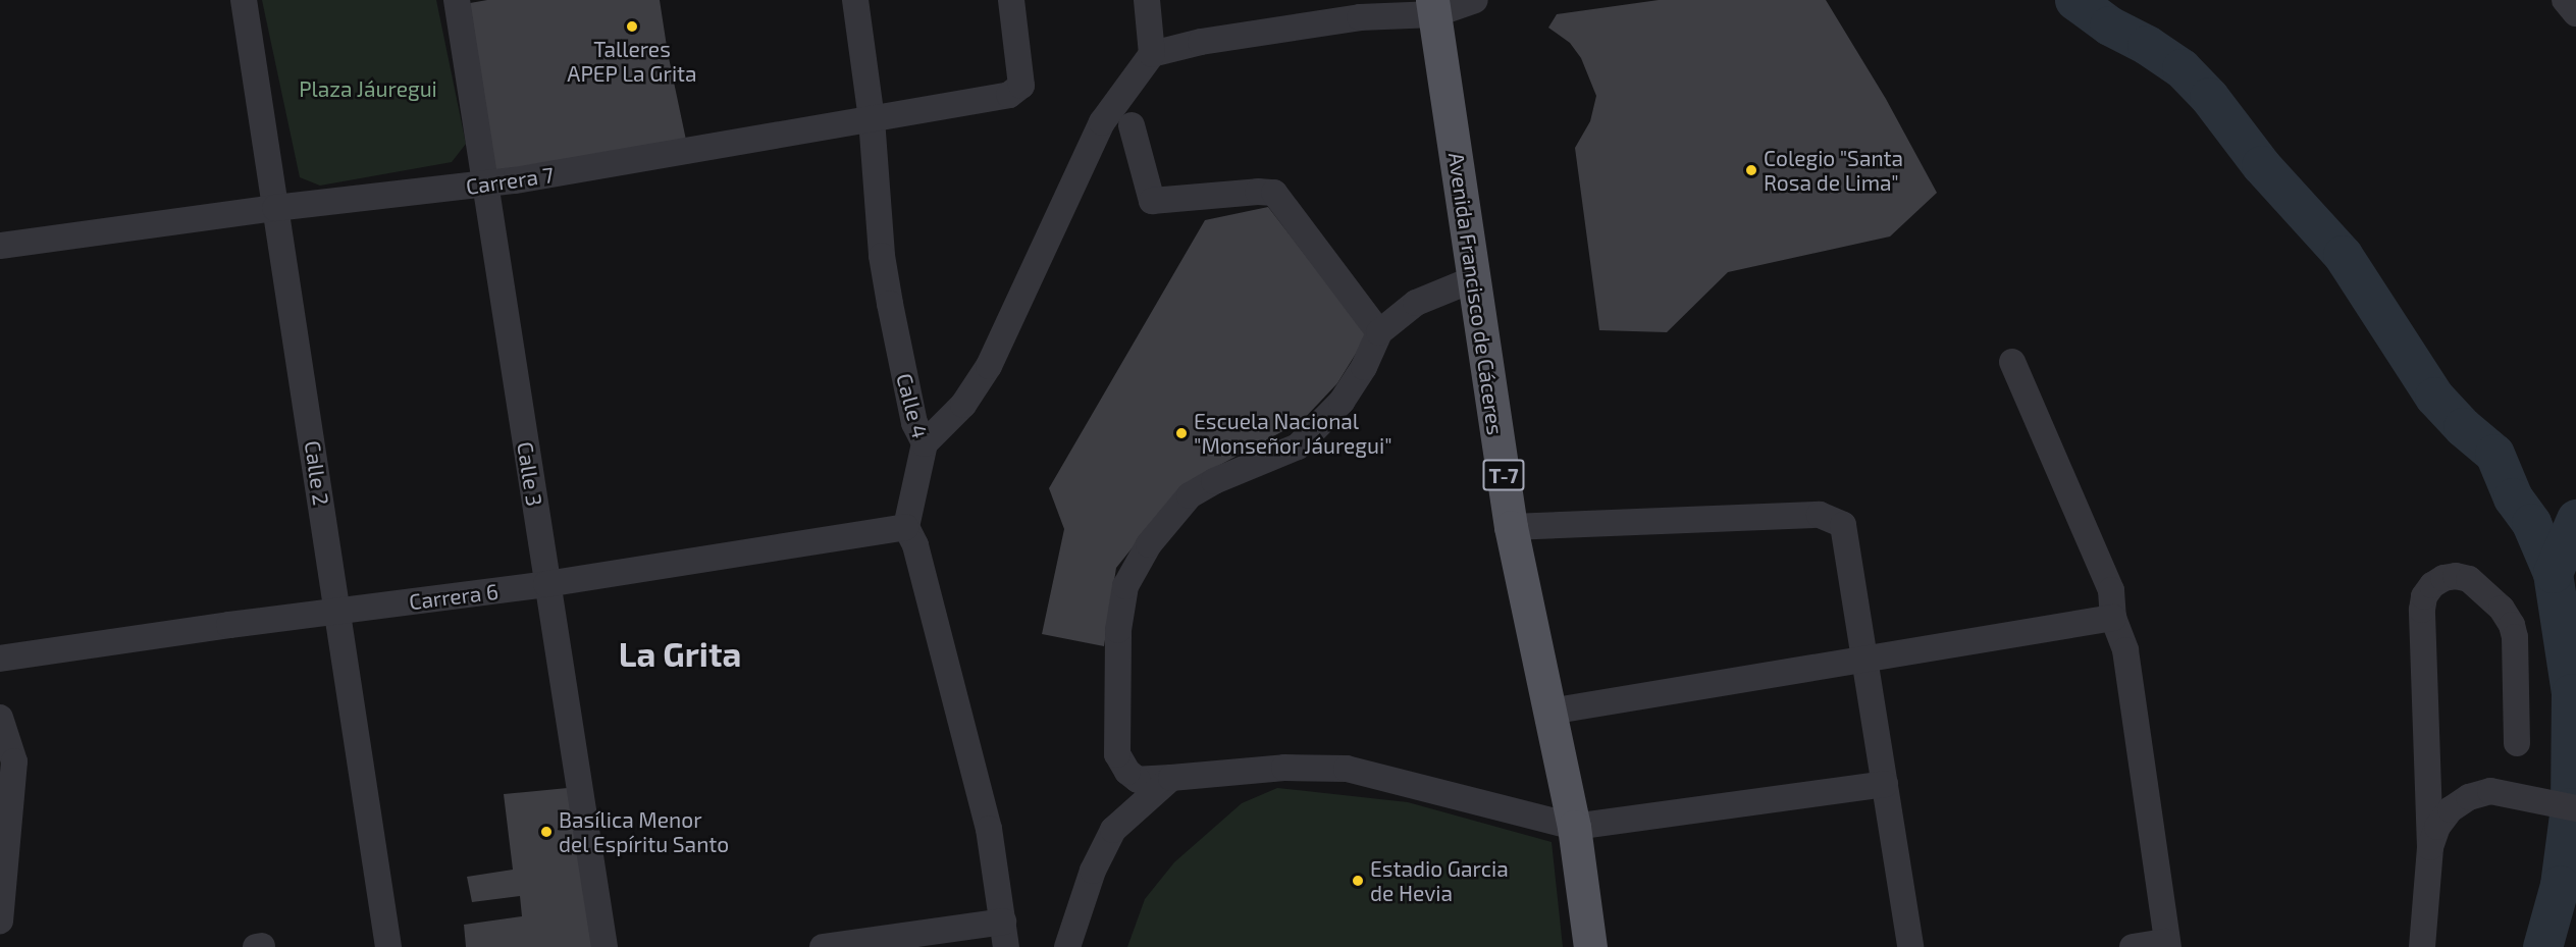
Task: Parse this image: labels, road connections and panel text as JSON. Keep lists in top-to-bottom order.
{
  "streets": {
    "main road": ["Avenida Francisco de Cáceres", "T-7"],
    "street": [
      "Carrera 7",
      "Calle 4",
      "Calle 2",
      "Calle 3",
      "Carrera 6"
    ]
  },
  "crossings": [
    ["Carrera 7", "Calle 4"],
    ["Carrera 7", "Calle 2"],
    ["Carrera 7", "Calle 3"],
    ["Calle 4", "Carrera 6"],
    ["Calle 2", "Carrera 6"],
    ["Calle 3", "Carrera 6"]
  ],
  "districts": ["La Grita"],
  "parks": ["Plaza Jáuregui"],
  "places": [
    "Talleres APEP La Grita",
    "Colegio \"Santa Rosa de Lima\"",
    "Escuela Nacional \"Monseñor Jáuregui\"",
    "Basílica Menor del Espíritu Santo",
    "Estadio Garcia de Hevia"
  ]
}
